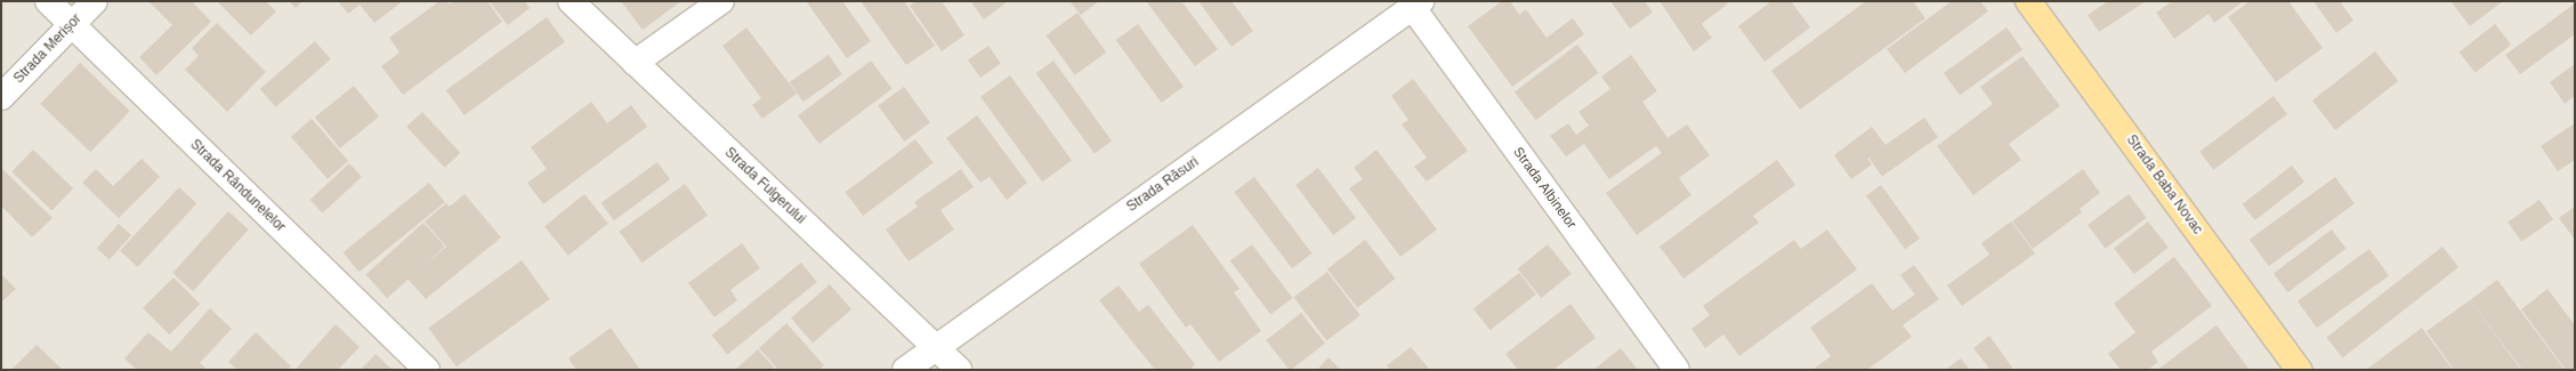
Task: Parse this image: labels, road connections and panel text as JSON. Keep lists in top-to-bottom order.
{
  "streets": {
    "main road": ["Strada Baba Novac"],
    "street": [
      "Strada Merișor",
      "Strada Răsuri",
      "Strada Rândunelelor",
      "Strada Fulgerului",
      "Strada Albinelor"
    ]
  },
  "crossings": [
    ["Strada Merișor", "Strada Rândunelelor"],
    ["Strada Răsuri", "Strada Fulgerului"],
    ["Strada Răsuri", "Strada Albinelor"]
  ]
}
